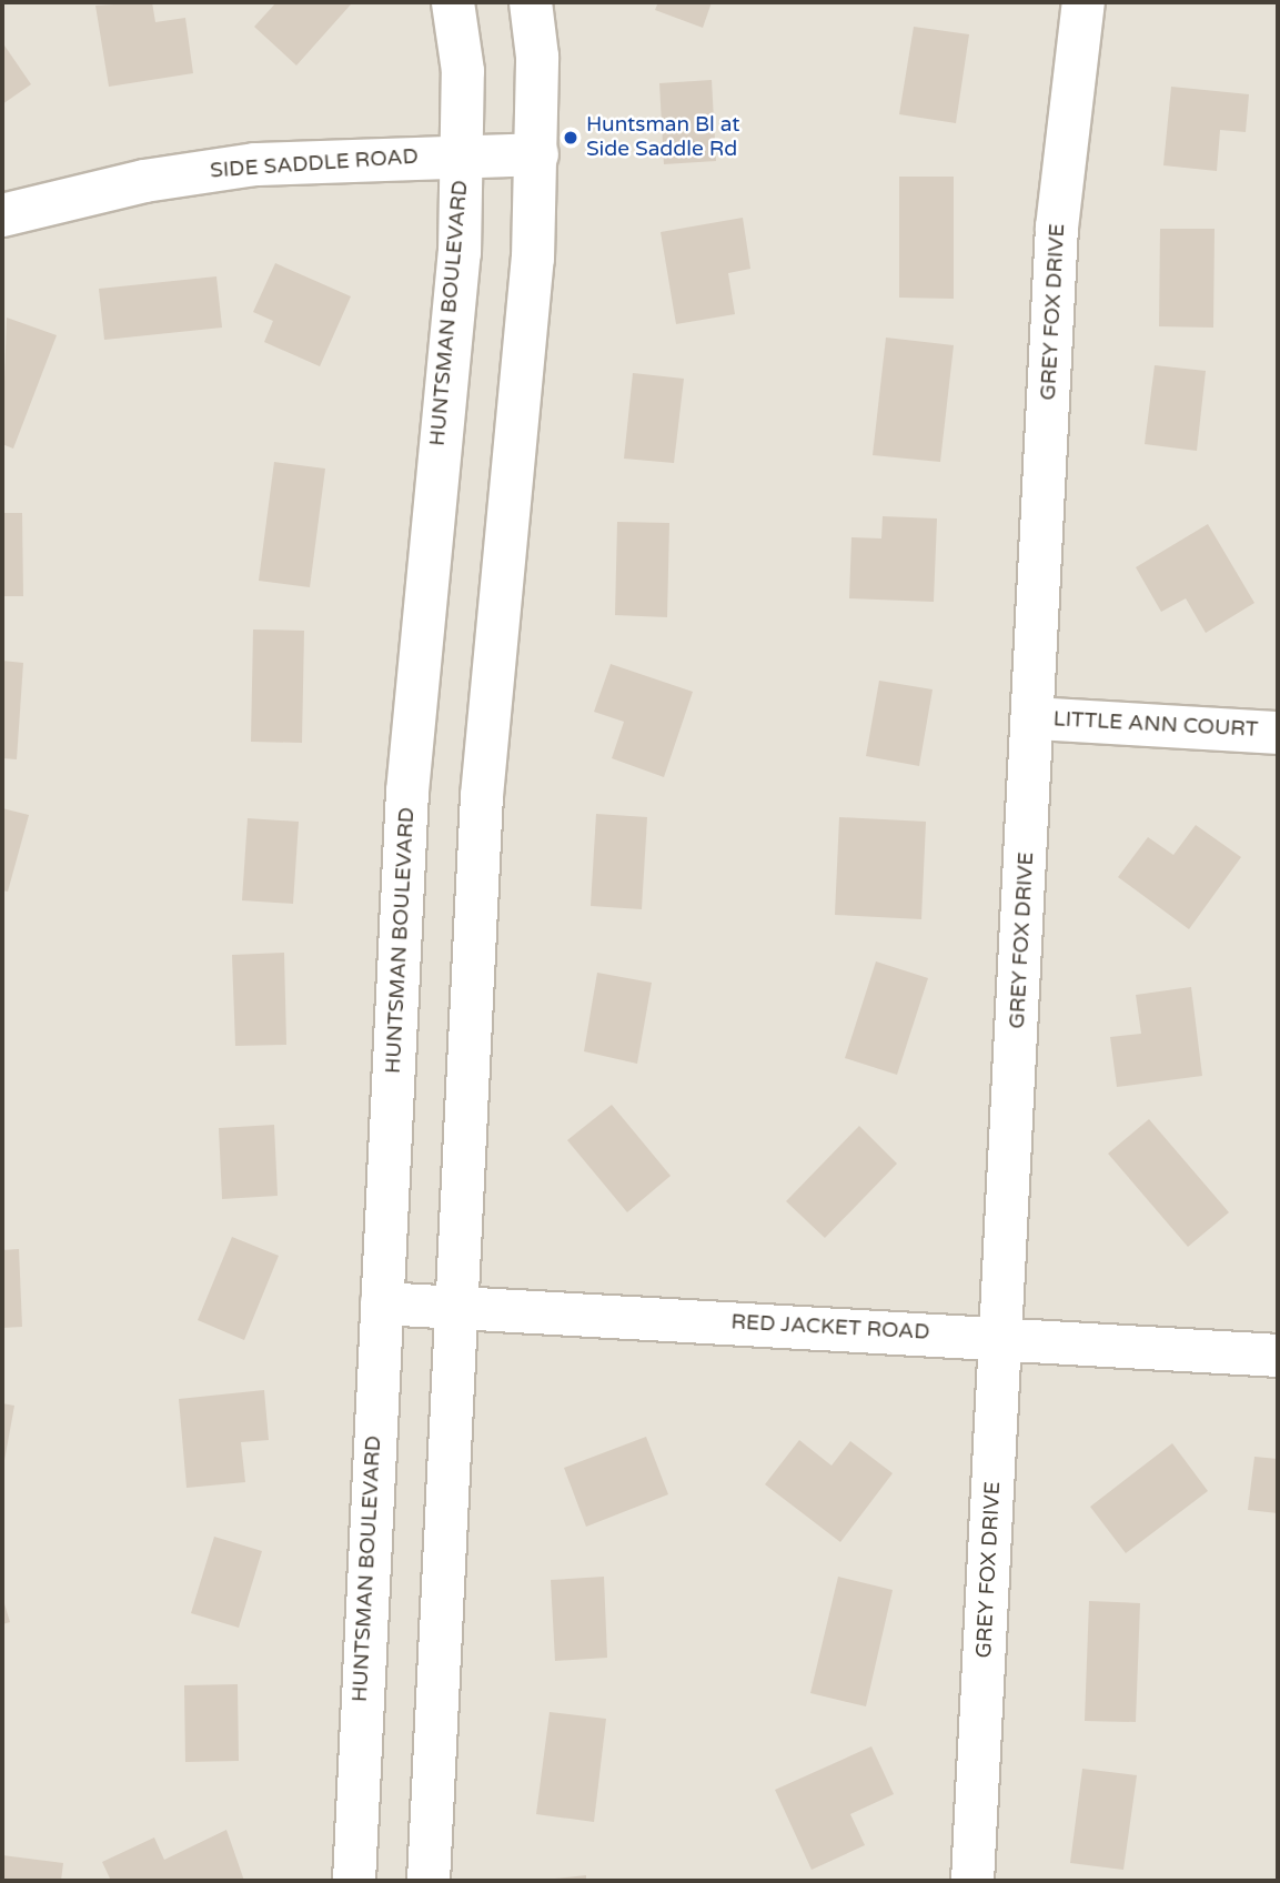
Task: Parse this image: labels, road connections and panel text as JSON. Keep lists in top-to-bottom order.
{
  "streets": {
    "street": [
      "SIDE SADDLE ROAD",
      "GREY FOX DRIVE",
      "HUNTSMAN BOULEVARD",
      "LITTLE ANN COURT",
      "RED JACKET ROAD"
    ]
  },
  "crossings": [
    ["SIDE SADDLE ROAD", "HUNTSMAN BOULEVARD"],
    ["GREY FOX DRIVE", "LITTLE ANN COURT"],
    ["GREY FOX DRIVE", "RED JACKET ROAD"],
    ["HUNTSMAN BOULEVARD", "RED JACKET ROAD"]
  ],
  "places": ["Huntsman Bl at Side Saddle Rd"]
}
